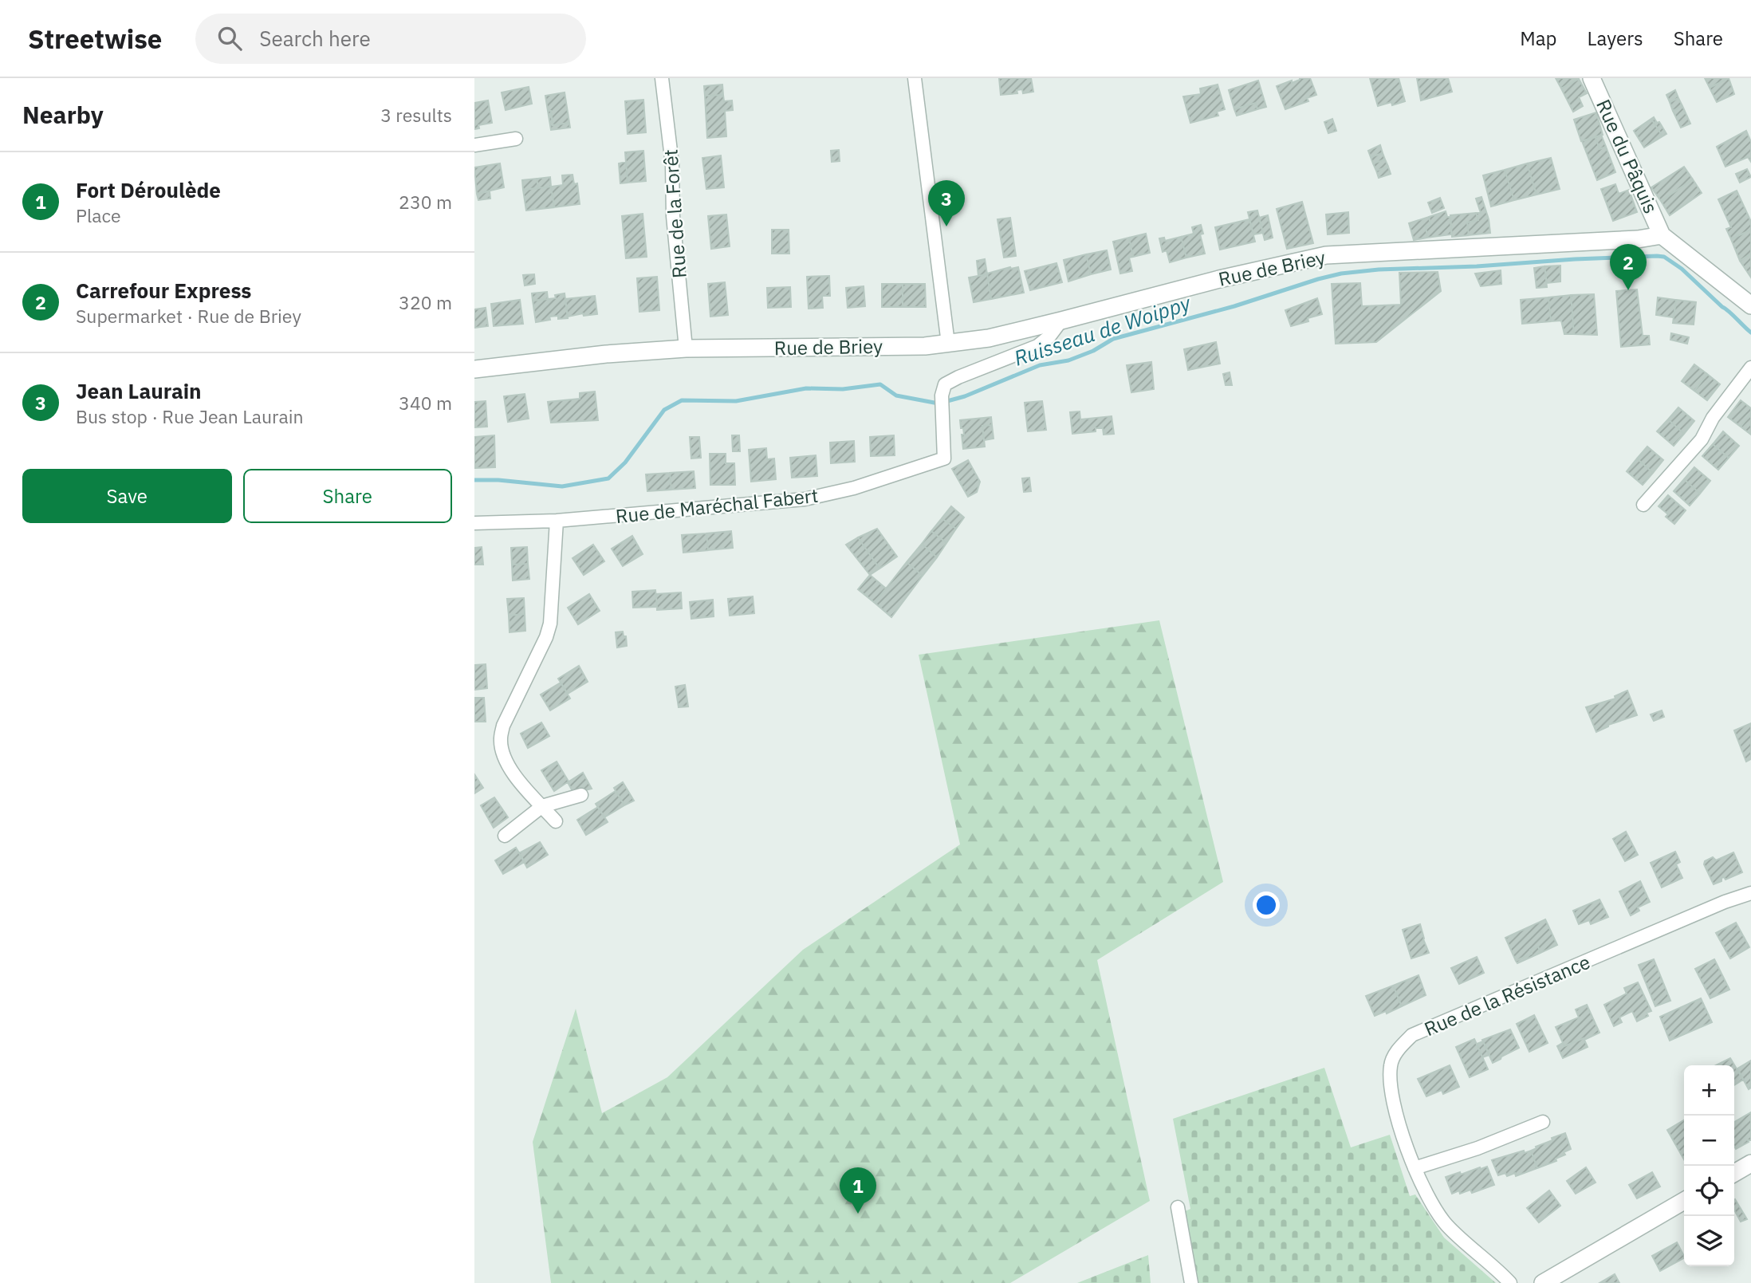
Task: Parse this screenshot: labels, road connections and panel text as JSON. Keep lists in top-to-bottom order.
{
  "streets": {
    "street": [
      "Rue du Pâquis",
      "Rue de la Forêt",
      "Rue de Briey",
      "Rue de Maréchal Fabert",
      "Rue de la Résistance"
    ]
  },
  "crossings": [
    ["Rue du Pâquis", "Rue de Briey"],
    ["Rue de la Forêt", "Rue de Briey"],
    ["Rue de Briey", "Rue de Maréchal Fabert"]
  ],
  "water": ["Ruisseau de Woippy"],
  "page": {
    "header": "Streetwise",
    "search": "Search here",
    "nav": ["Map", "Layers", "Share"],
    "heading": ["Nearby", "3 results"],
    "list": [
      {
        "mark": "1",
        "name": "Fort Déroulède",
        "note": "Place",
        "value": "230 m"
      },
      {
        "mark": "2",
        "name": "Carrefour Express",
        "note": "Supermarket · Rue de Briey",
        "value": "320 m"
      },
      {
        "mark": "3",
        "name": "Jean Laurain",
        "note": "Bus stop · Rue Jean Laurain",
        "value": "340 m"
      }
    ],
    "pins": ["3", "2", "1"],
    "buttons": ["Save", "Share"],
    "map_buttons": ["+", "−"]
  }
}
